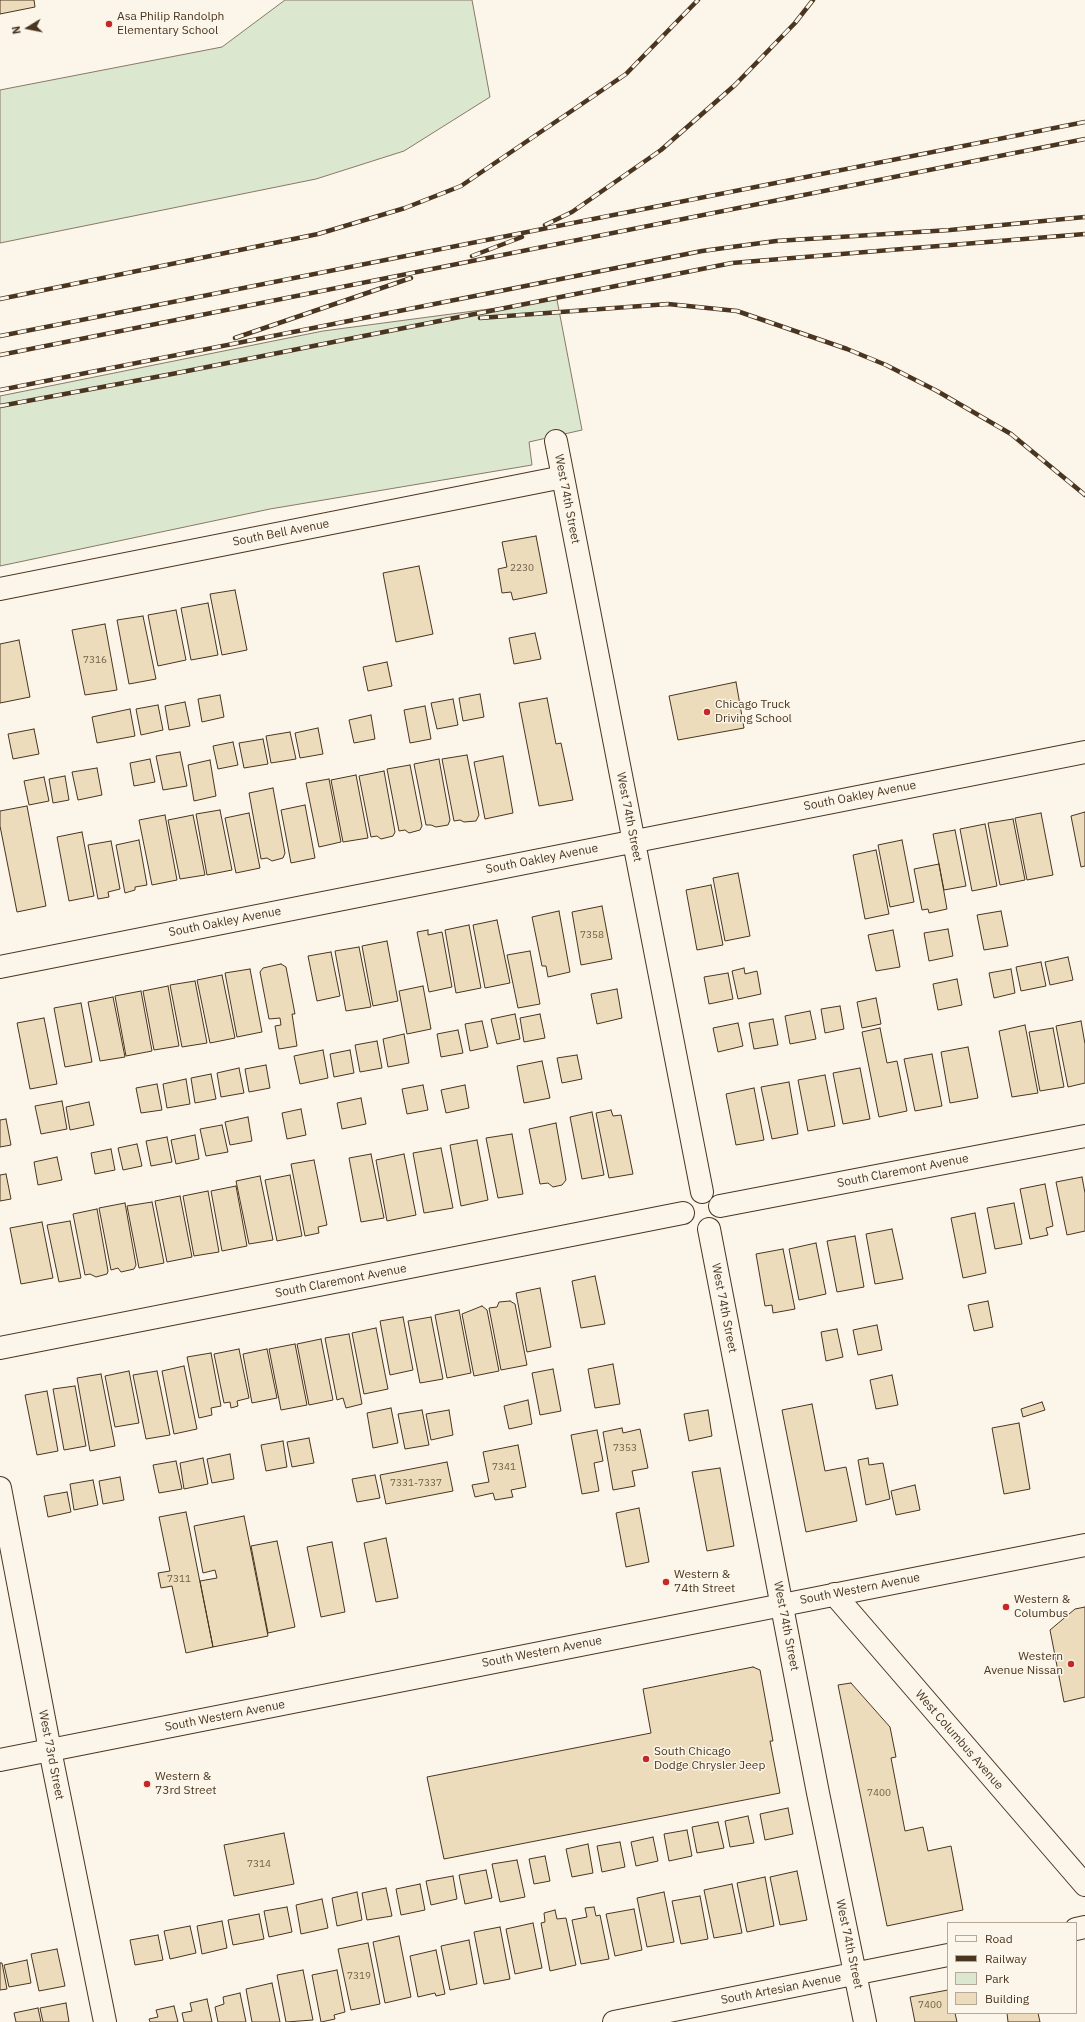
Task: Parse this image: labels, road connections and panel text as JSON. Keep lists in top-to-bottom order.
{
  "streets": {
    "street": [
      "West 74th Street",
      "South Bell Avenue",
      "South Oakley Avenue",
      "South Claremont Avenue",
      "South Western Avenue",
      "West Columbus Avenue",
      "West 73rd Street",
      "South Artesian Avenue"
    ]
  },
  "crossings": [
    ["West 74th Street", "South Bell Avenue"],
    ["West 74th Street", "South Oakley Avenue"],
    ["West 74th Street", "South Claremont Avenue"],
    ["West 74th Street", "South Western Avenue"],
    ["West 74th Street", "South Artesian Avenue"],
    ["South Western Avenue", "West Columbus Avenue"],
    ["South Western Avenue", "West 73rd Street"]
  ],
  "places": [
    "Asa Philip Randolph Elementary School",
    "Chicago Truck Driving School",
    "Western & 74th Street",
    "Western & Columbus",
    "Western Avenue Nissan",
    "South Chicago Dodge Chrysler Jeep",
    "Western & 73rd Street"
  ],
  "house_numbers": [
    "2230",
    "7316",
    "7358",
    "7353",
    "7341",
    "7331-7337",
    "7311",
    "7400",
    "7314",
    "7319",
    "7400"
  ],
  "legend": [
    "Road",
    "Railway",
    "Park",
    "Building"
  ],
  "north": "left"
}
